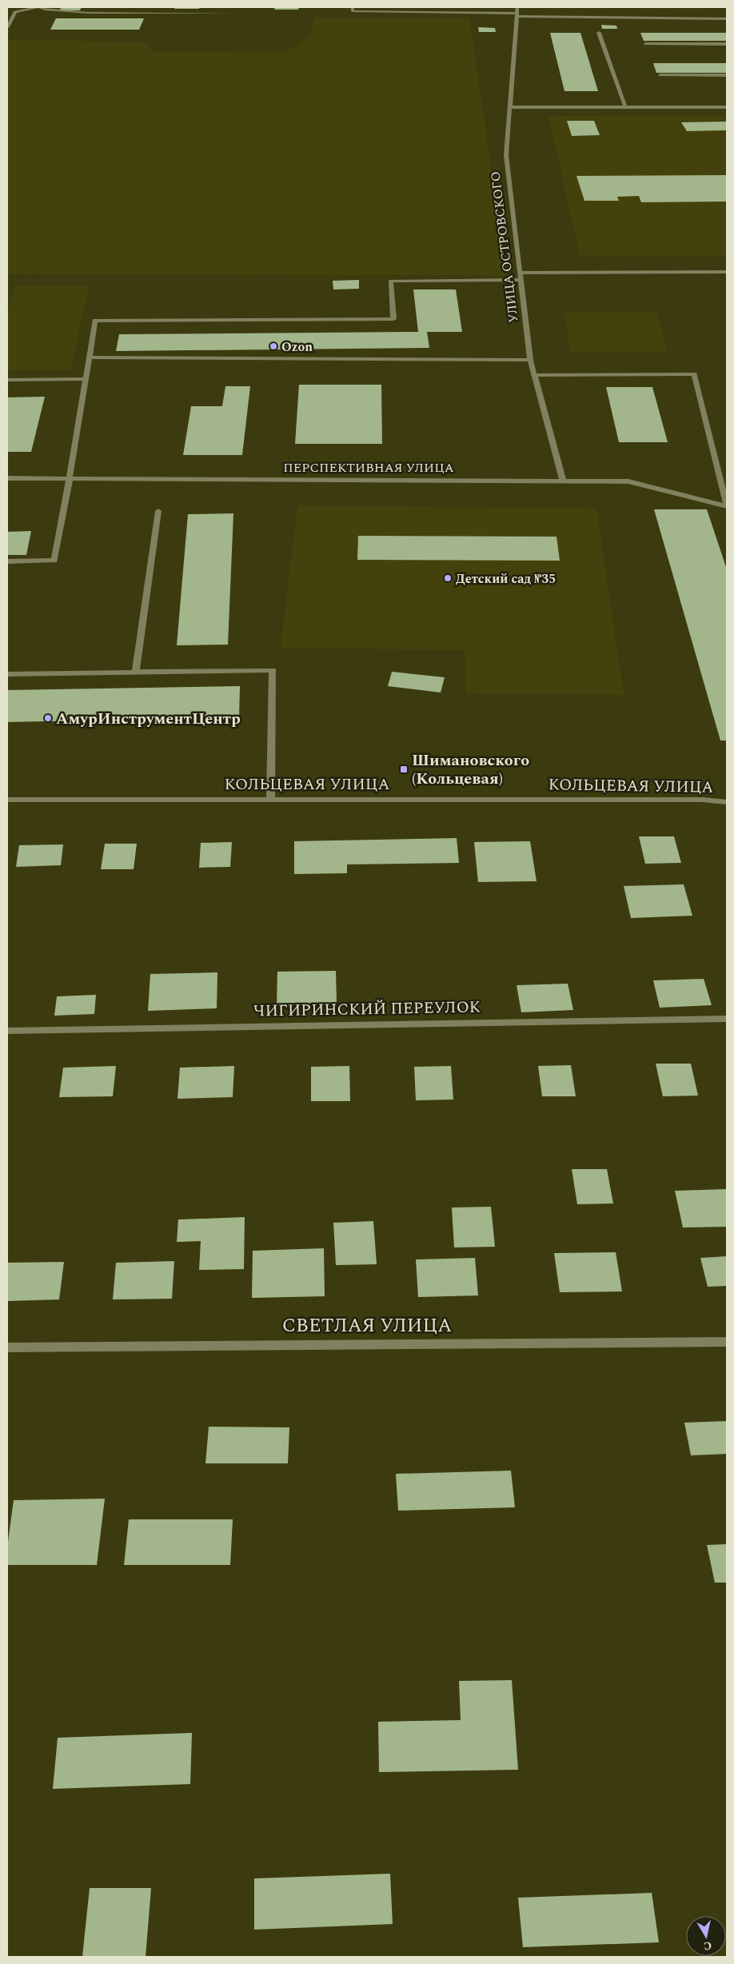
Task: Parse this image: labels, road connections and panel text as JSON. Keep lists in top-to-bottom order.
{
  "streets": {
    "street": [
      "УЛИЦА ОСТРОВСКОГО",
      "ПЕРСПЕКТИВНАЯ УЛИЦА",
      "КОЛЬЦЕВАЯ УЛИЦА",
      "ЧИГИРИНСКИЙ ПЕРЕУЛОК",
      "СВЕТЛАЯ УЛИЦА"
    ]
  },
  "crossings": [
    ["УЛИЦА ОСТРОВСКОГО", "ПЕРСПЕКТИВНАЯ УЛИЦА"]
  ],
  "places": {
    "other": ["Ozon", "Детский сад №35", "АмурИнструментЦентр"],
    "transit": ["Шимановского (Кольцевая)"]
  },
  "north": "bottom"
}
